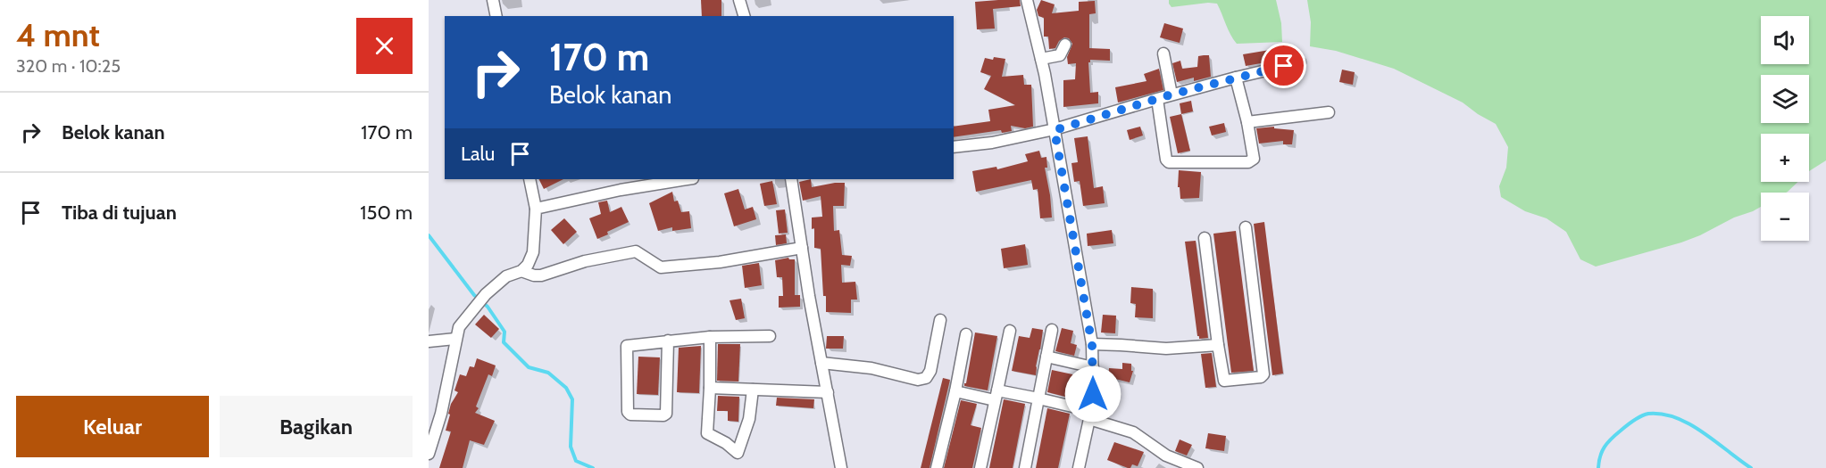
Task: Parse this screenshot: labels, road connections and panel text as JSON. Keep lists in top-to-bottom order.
{
  "page": {
    "heading": ["4 mnt", "320 m · 10:25"],
    "map_buttons": ["+", "−"],
    "turn": ["170 m", "Belok kanan"],
    "list": [
      {
        "name": "Belok kanan",
        "value": "170 m"
      },
      {
        "name": "Tiba di tujuan",
        "value": "150 m"
      }
    ],
    "then": "Lalu",
    "buttons": ["Keluar", "Bagikan"]
  }
}
